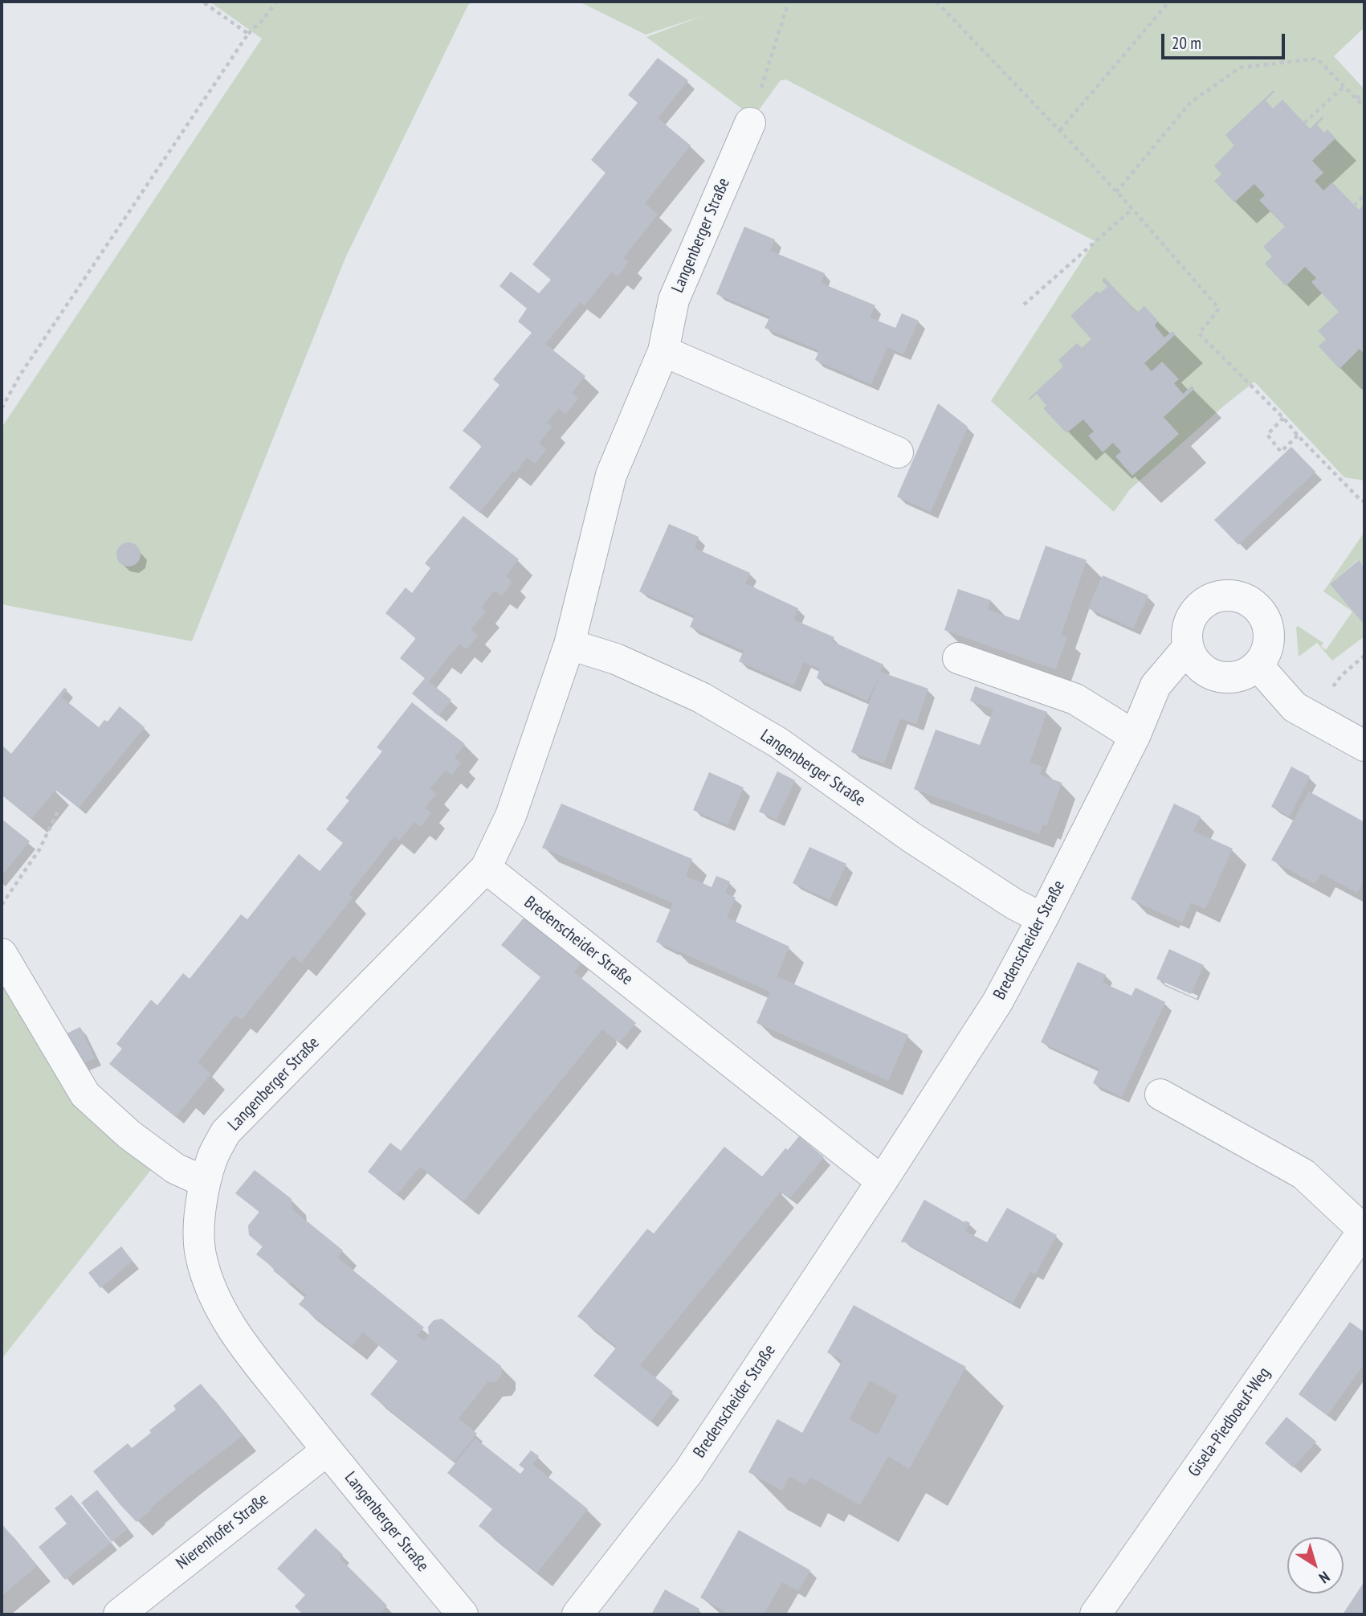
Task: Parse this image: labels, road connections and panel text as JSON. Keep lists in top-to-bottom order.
{
  "streets": {
    "street": [
      "Langenberger Straße",
      "Bredenscheider Straße",
      "Gisela-Piedboeuf-Weg",
      "Nierenhofer Straße"
    ]
  },
  "crossings": [
    ["Langenberger Straße", "Bredenscheider Straße"],
    ["Langenberger Straße", "Nierenhofer Straße"]
  ],
  "scale_bar": "20 m",
  "north": "bottom right"
}
